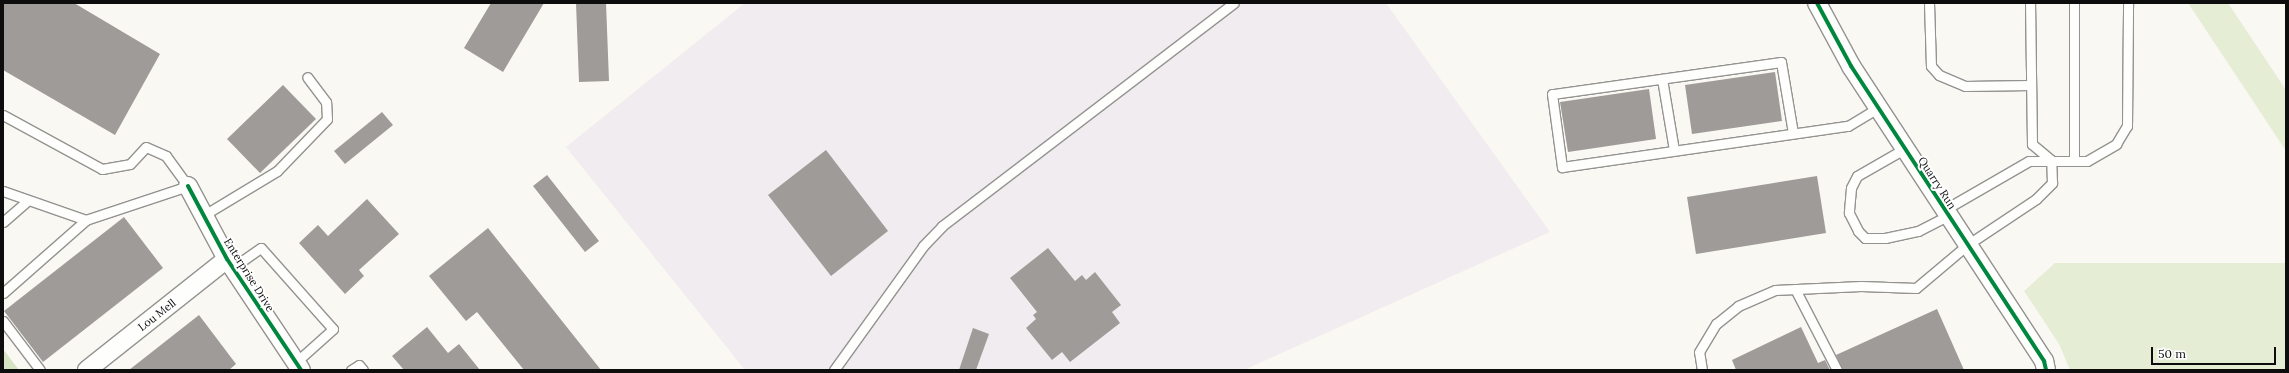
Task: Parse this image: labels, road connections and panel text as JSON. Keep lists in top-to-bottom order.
{
  "streets": {
    "street": ["Quarry Run", "Enterprise Drive", "Lou Mell"]
  },
  "crossings": [
    ["Enterprise Drive", "Lou Mell"]
  ],
  "scale_bar": "50 m"
}
